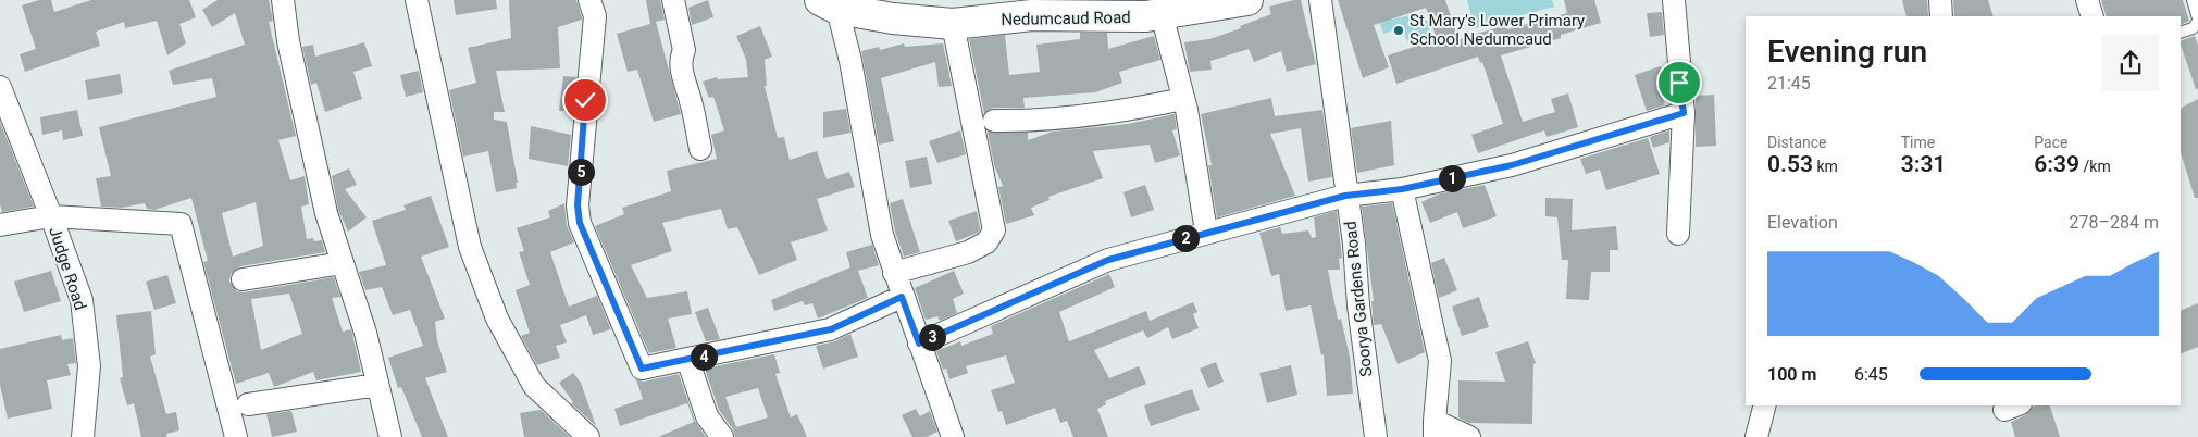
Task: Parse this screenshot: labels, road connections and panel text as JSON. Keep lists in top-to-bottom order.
{
  "streets": {
    "main road": ["Nedumcaud Road"],
    "street": ["Judge Road", "Soorya Gardens Road"]
  },
  "places": ["St Mary's Lower Primary School Nedumcaud"],
  "page": {
    "heading": ["Evening run", "21:45"],
    "stats": [
      ["Distance", "0.53 km"],
      ["Time", "3:31"],
      ["Pace", "6:39 /km"]
    ],
    "pins": [
      "5",
      "1",
      "2",
      "3",
      "4"
    ],
    "chart": ["Elevation", "278–284 m"],
    "list": [
      {
        "name": "100 m",
        "note": "6:45"
      }
    ]
  }
}
